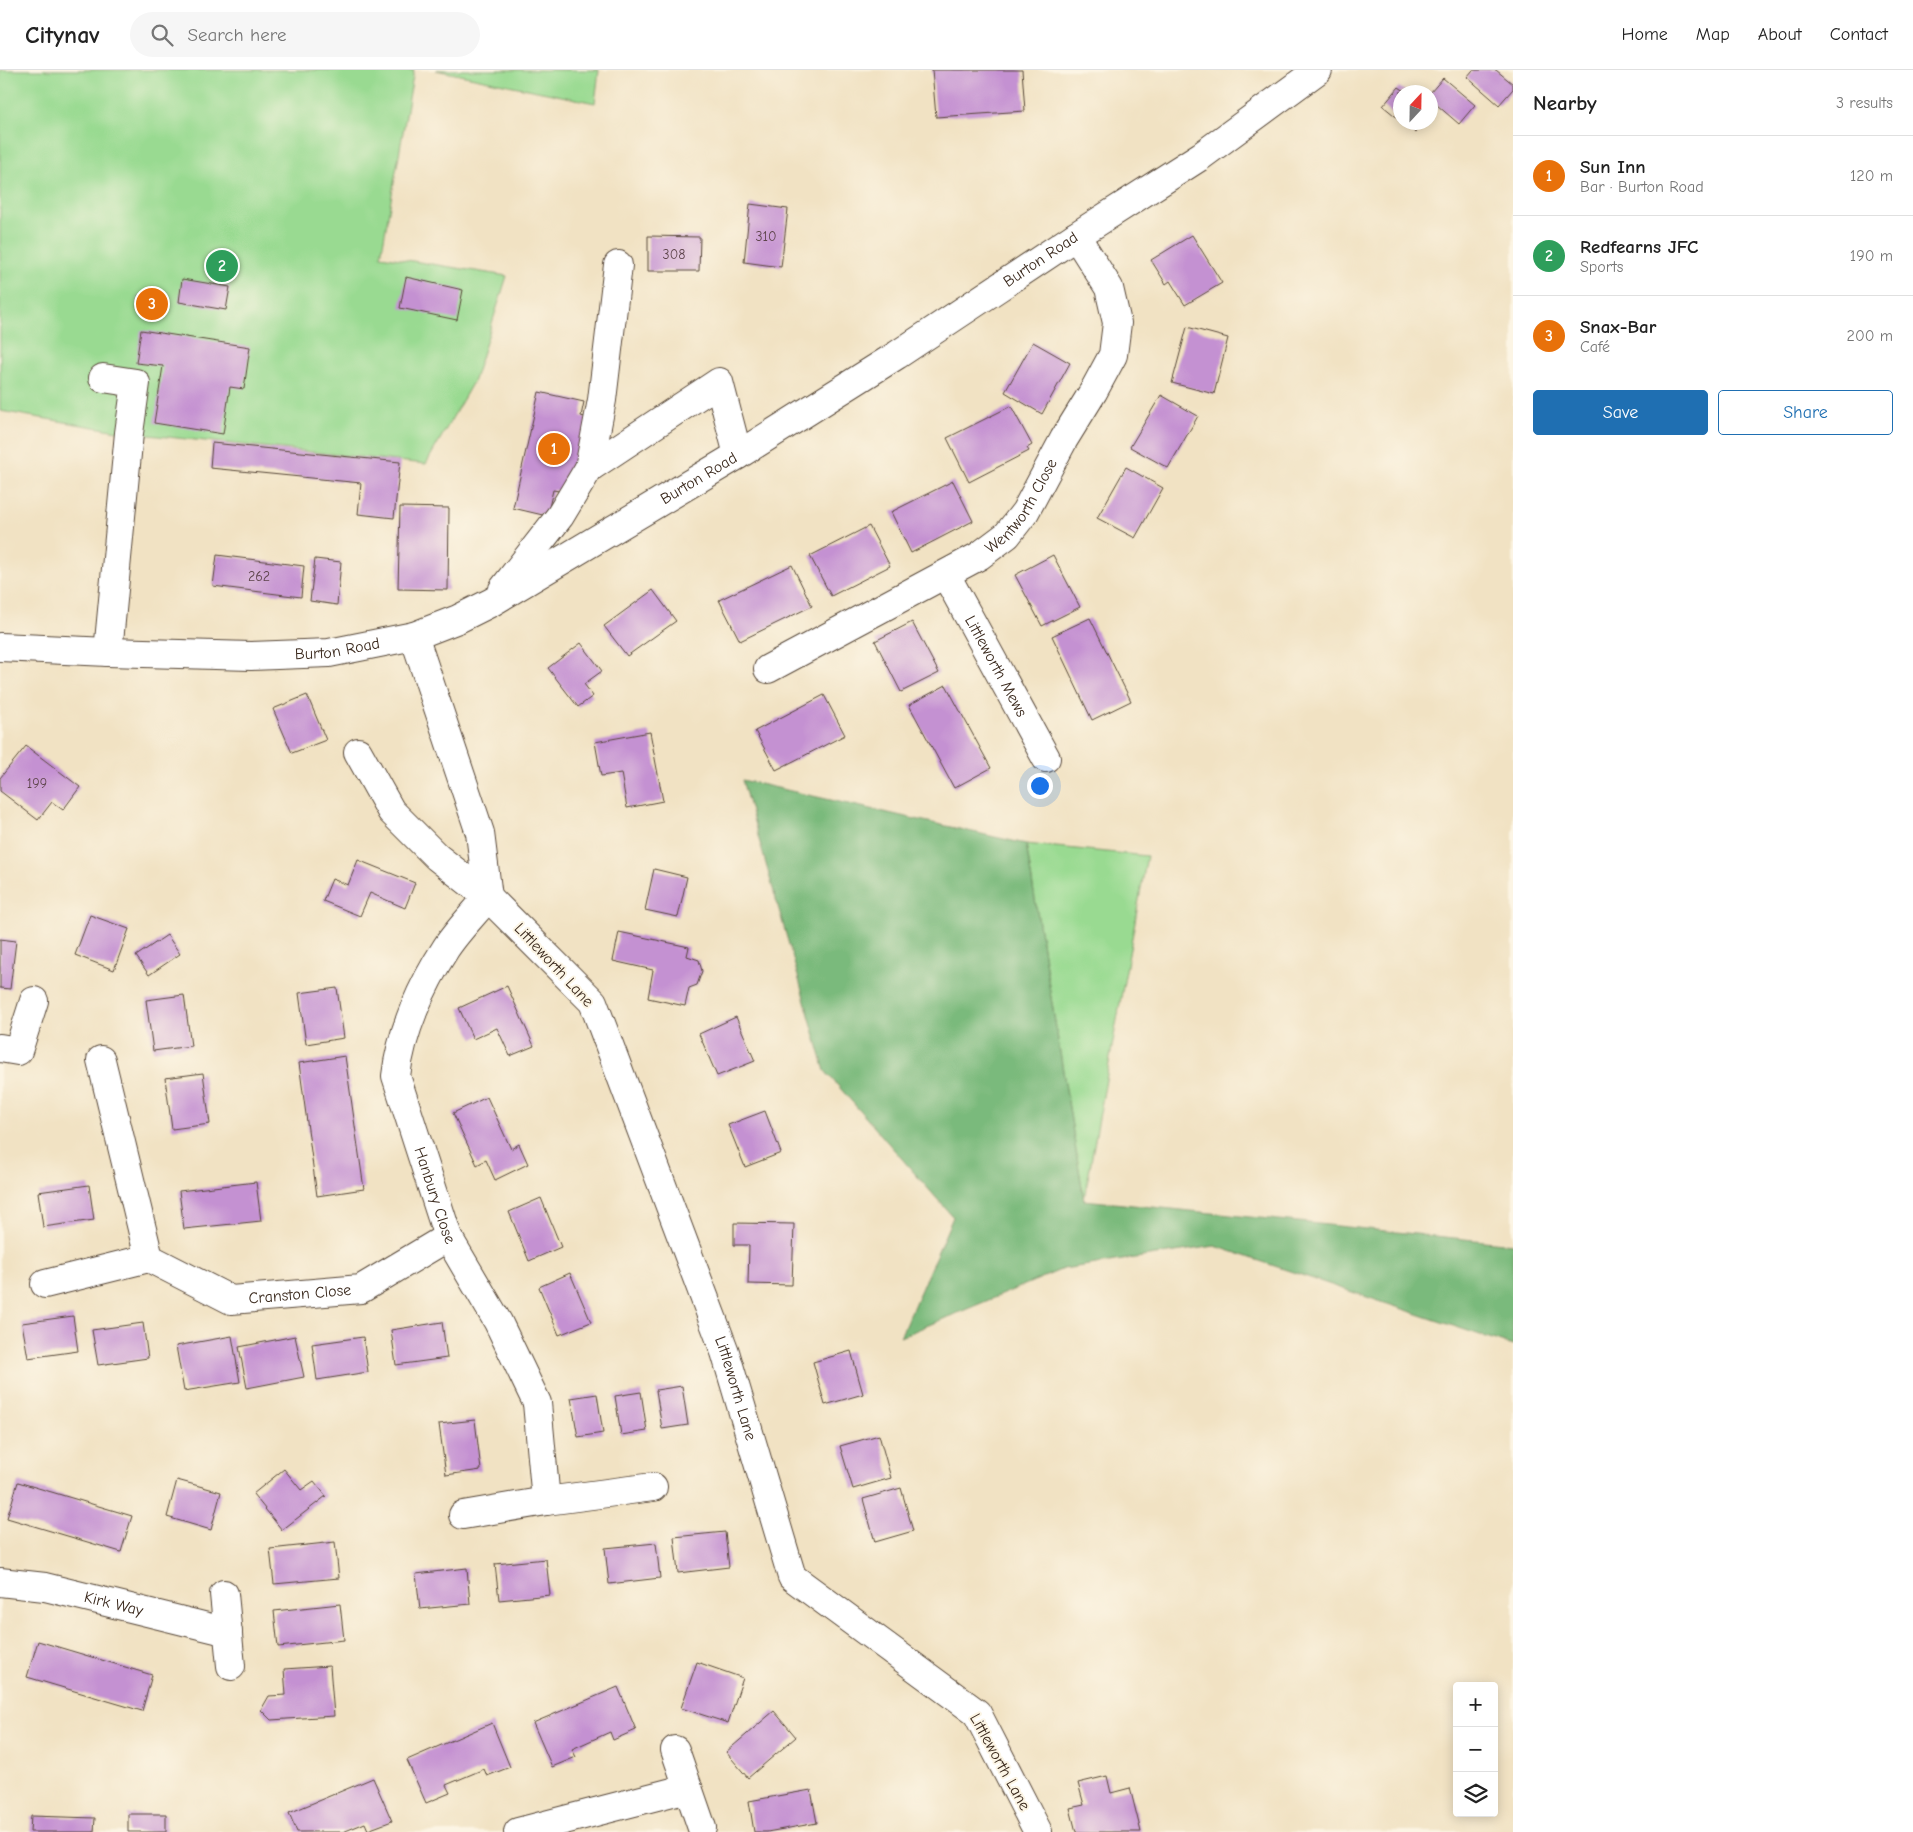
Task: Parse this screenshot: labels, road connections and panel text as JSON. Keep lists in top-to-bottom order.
{
  "streets": {
    "street": [
      "Burton Road",
      "Wentworth Close",
      "Littleworth Mews",
      "Littleworth Lane",
      "Hanbury Close",
      "Cranston Close",
      "Kirk Way"
    ]
  },
  "crossings": [
    ["Burton Road", "Wentworth Close"],
    ["Wentworth Close", "Littleworth Mews"],
    ["Littleworth Lane", "Hanbury Close"],
    ["Hanbury Close", "Cranston Close"]
  ],
  "house_numbers": [
    "310",
    "308",
    "262",
    "199"
  ],
  "north": "top",
  "page": {
    "header": "Citynav",
    "search": "Search here",
    "nav": [
      "Home",
      "Map",
      "About",
      "Contact"
    ],
    "heading": ["Nearby", "3 results"],
    "list": [
      {
        "mark": "1",
        "name": "Sun Inn",
        "note": "Bar · Burton Road",
        "value": "120 m"
      },
      {
        "mark": "2",
        "name": "Redfearns JFC",
        "note": "Sports",
        "value": "190 m"
      },
      {
        "mark": "3",
        "name": "Snax-Bar",
        "note": "Café",
        "value": "200 m"
      }
    ],
    "pins": ["2", "3", "1"],
    "buttons": ["Save", "Share"],
    "map_buttons": ["+", "−"]
  }
}
